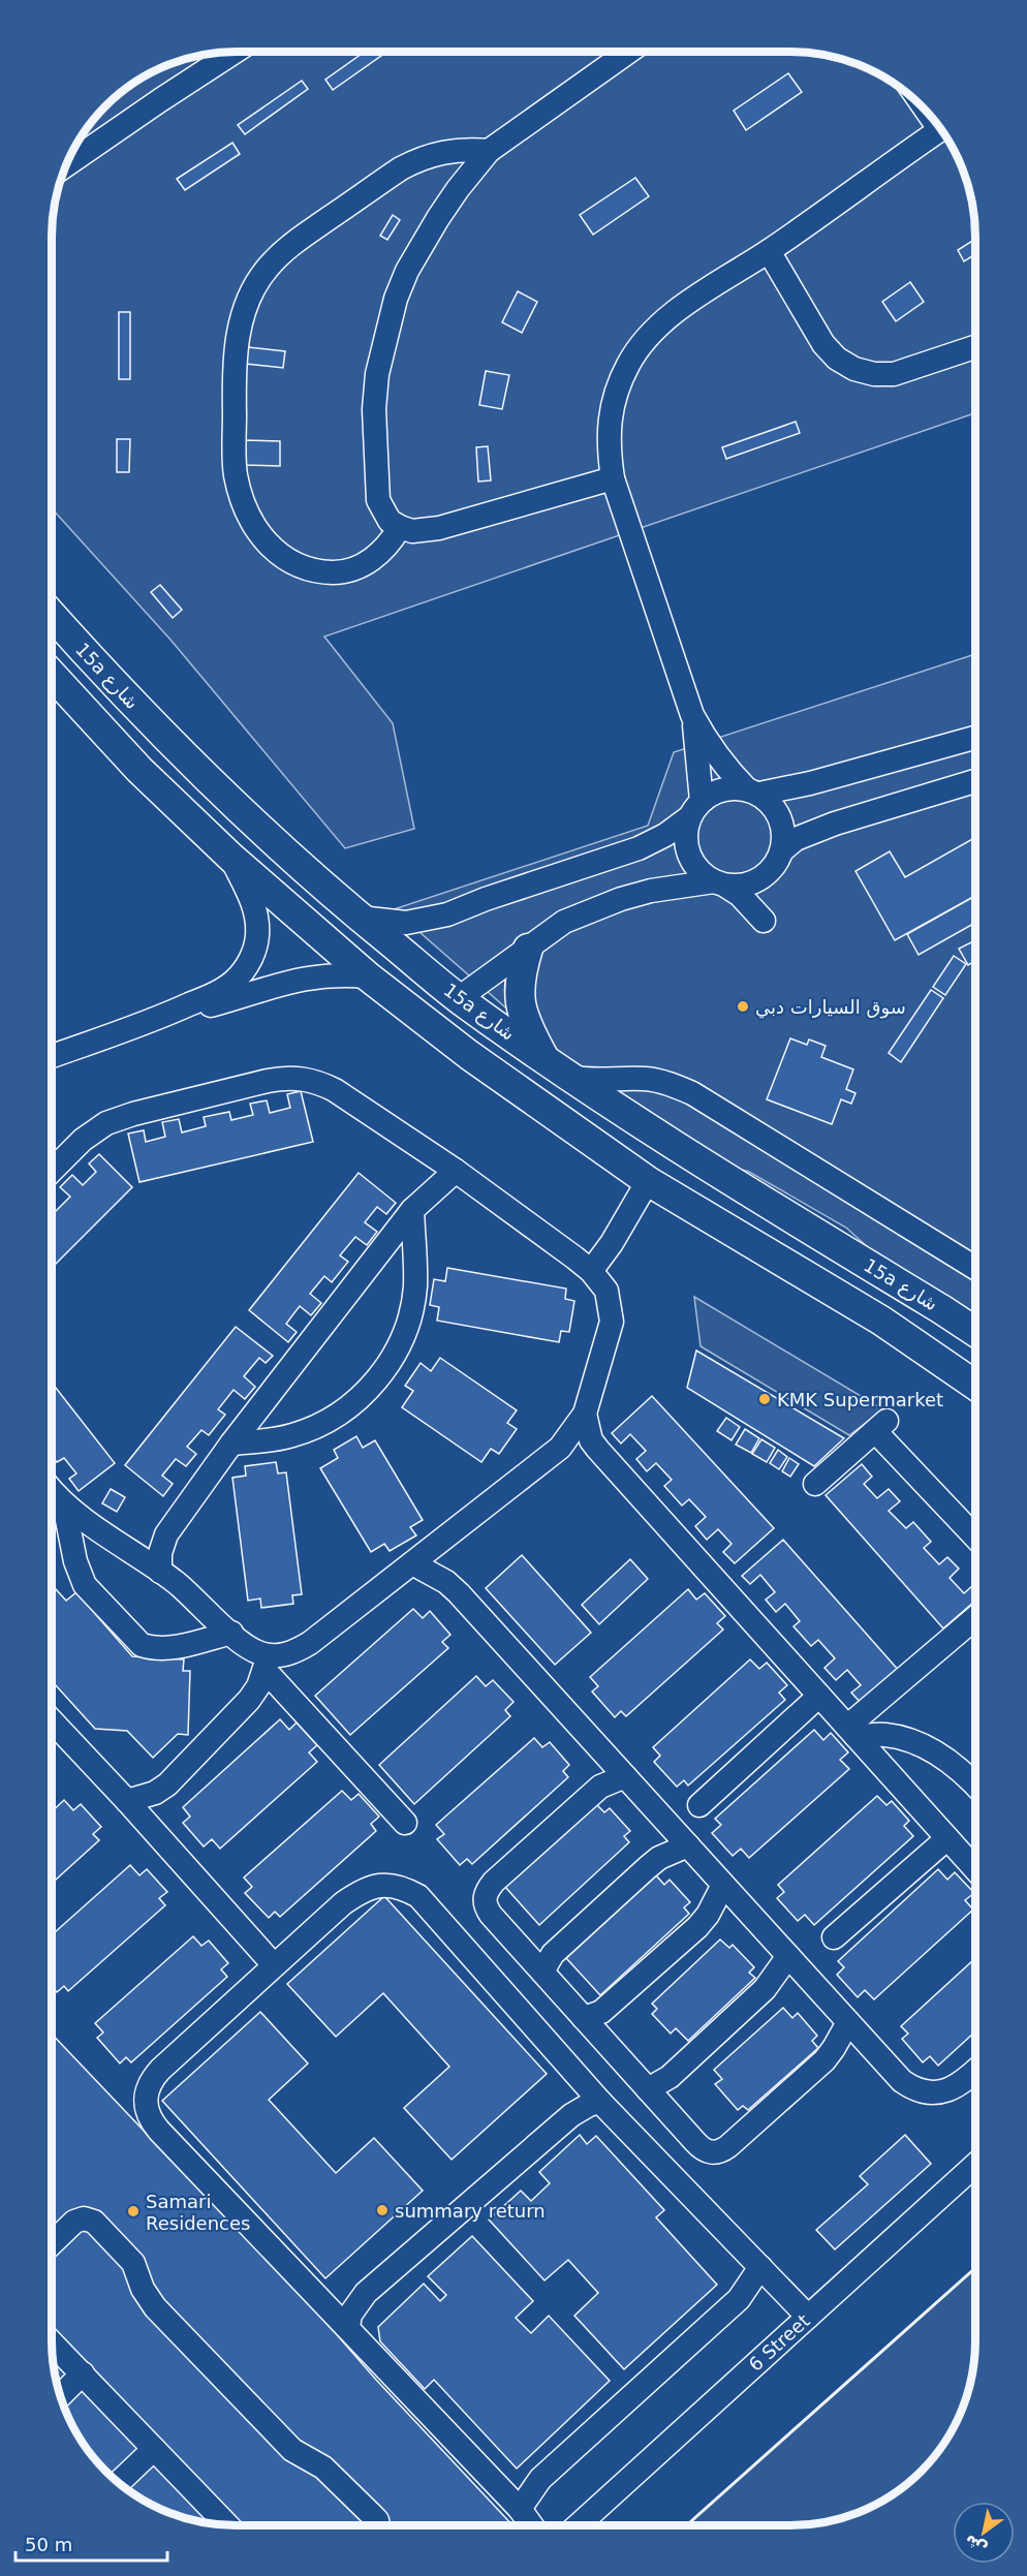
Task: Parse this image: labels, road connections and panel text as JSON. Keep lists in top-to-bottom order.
{
  "streets": {
    "main road": ["15a شارع"],
    "street": ["6 Street"]
  },
  "places": [
    "سوق السيارات دبي",
    "KMK Supermarket",
    "summary return",
    "Samari Residences"
  ],
  "scale_bar": "50 m",
  "north": "bottom left"
}
